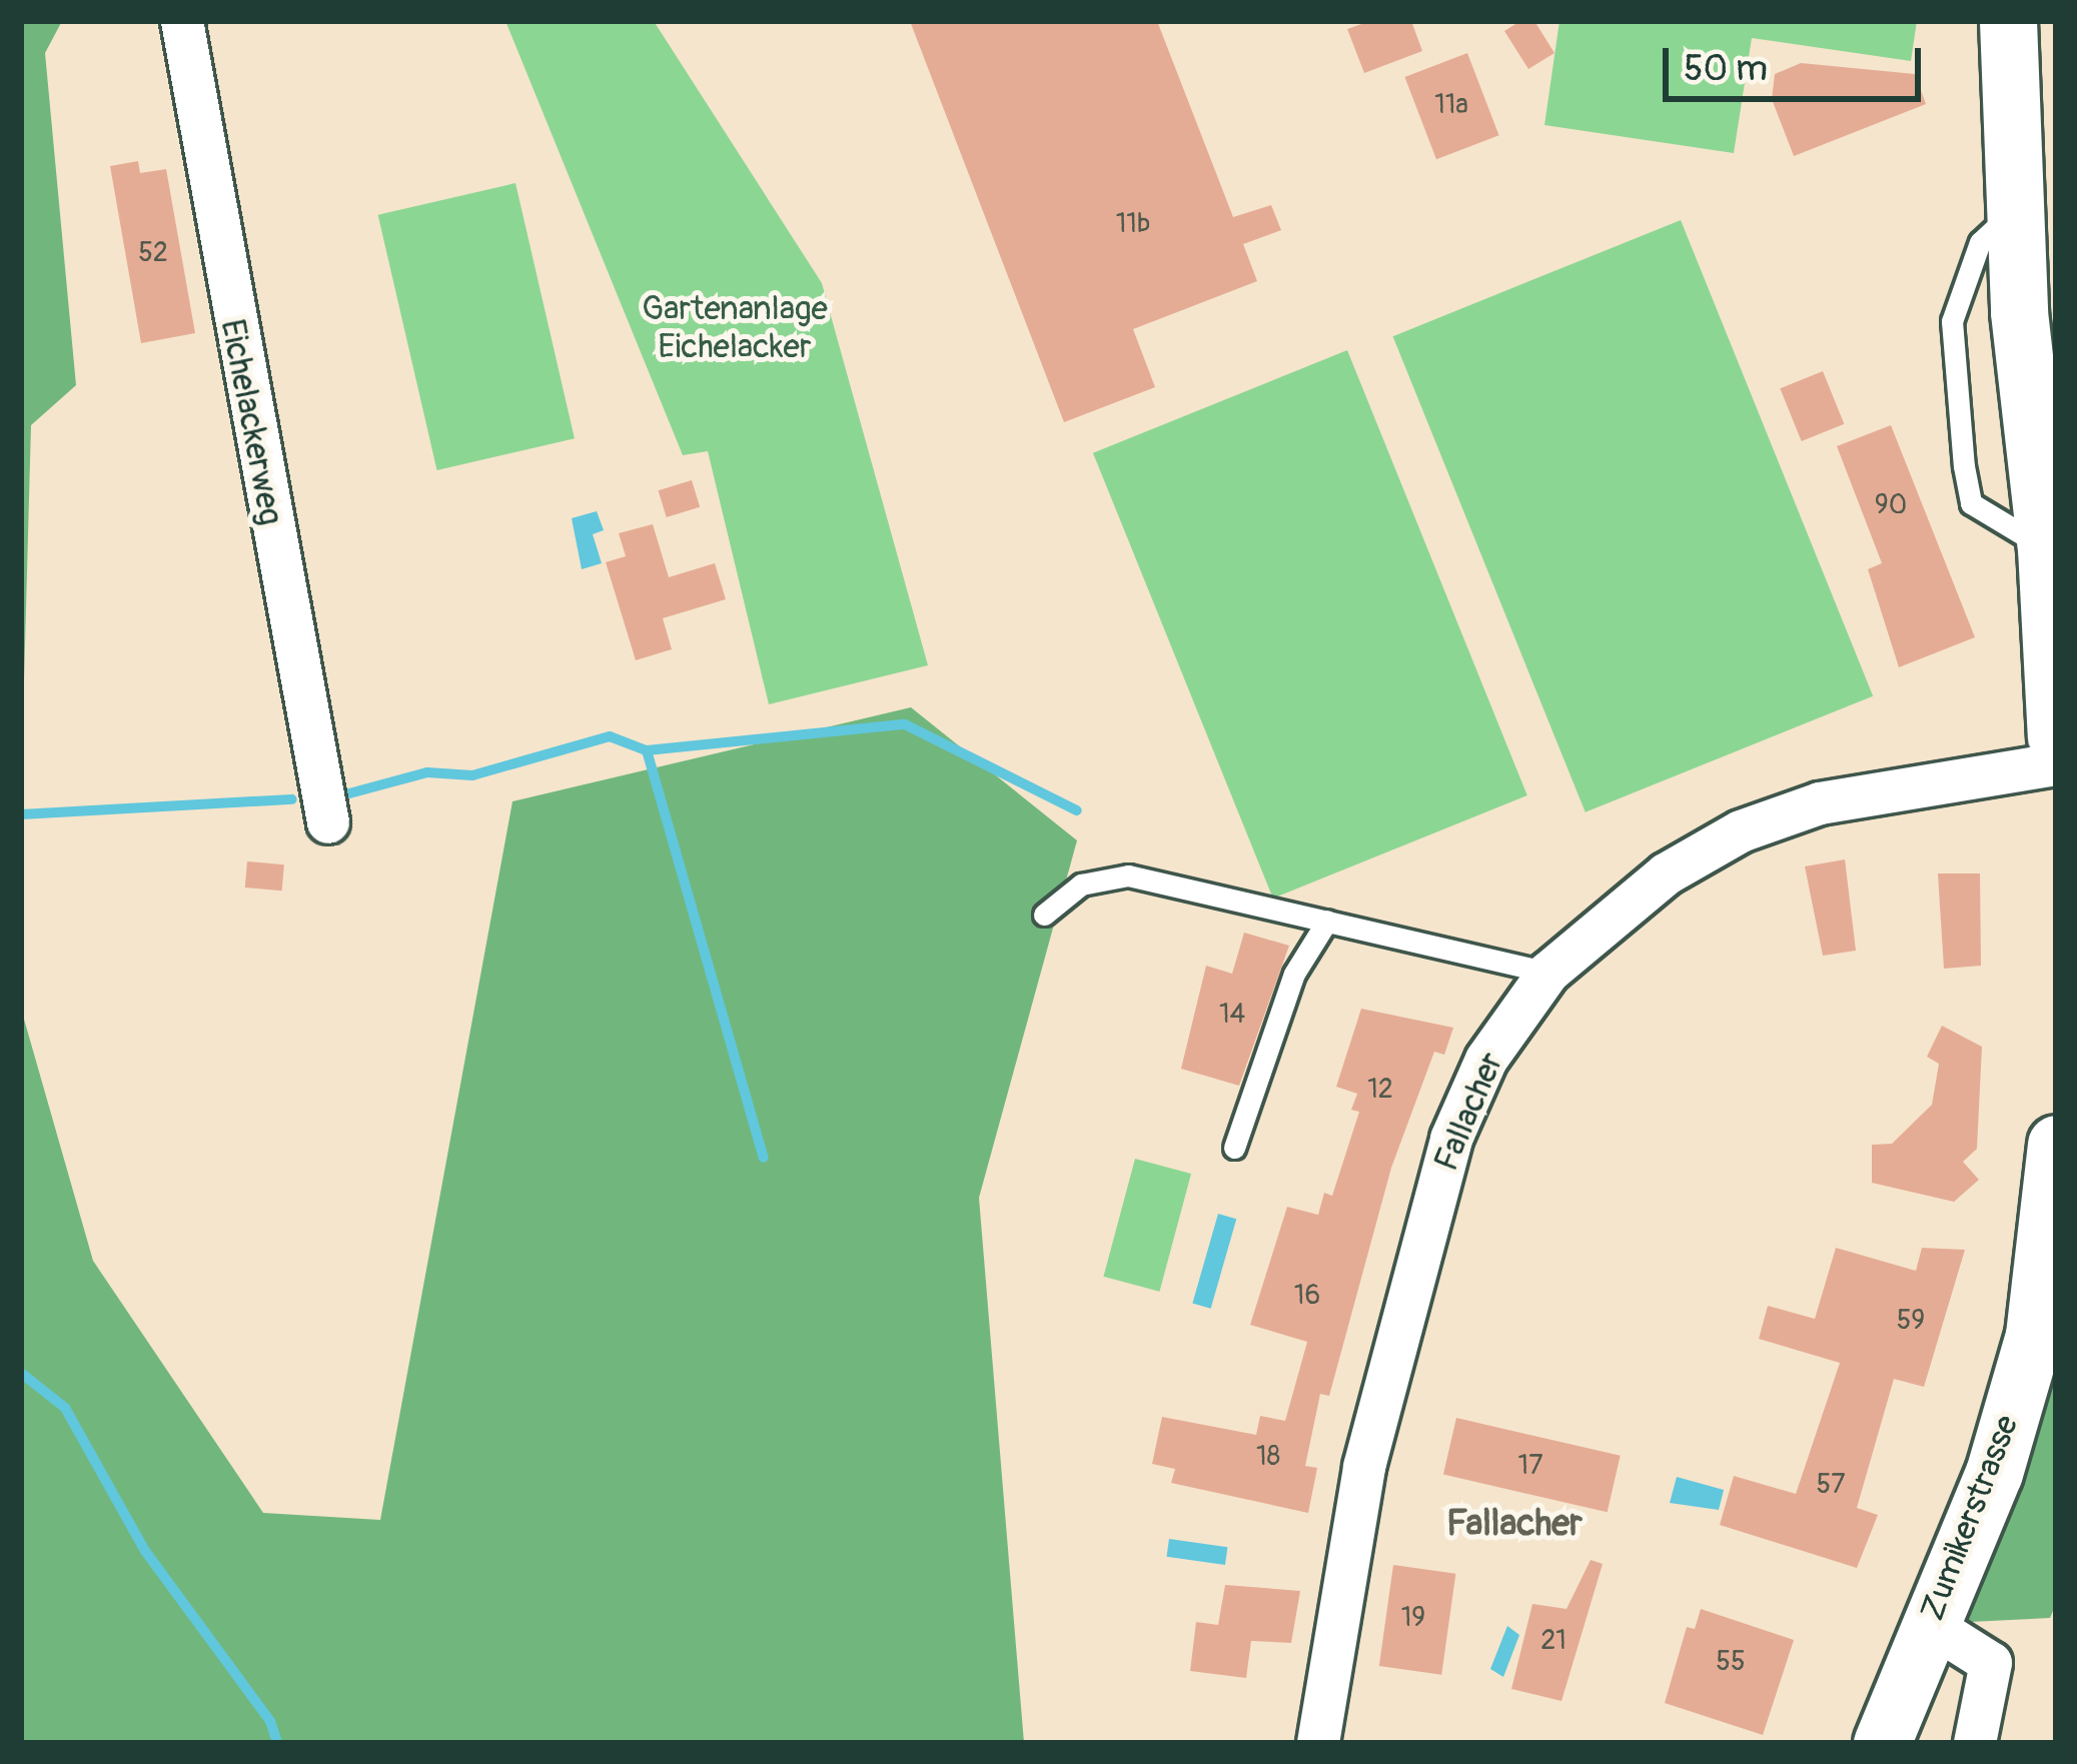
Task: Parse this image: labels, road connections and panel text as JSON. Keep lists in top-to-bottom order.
{
  "streets": {
    "main road": ["Zumikerstrasse"],
    "street": ["Eichelackerweg", "Fallacher"]
  },
  "districts": ["Fallacher"],
  "parks": ["Gartenanlage Eichelacker"],
  "house_numbers": [
    "11a",
    "11b",
    "52",
    "90",
    "14",
    "12",
    "16",
    "59",
    "18",
    "17",
    "57",
    "19",
    "21",
    "55"
  ],
  "scale_bar": "50 m"
}
